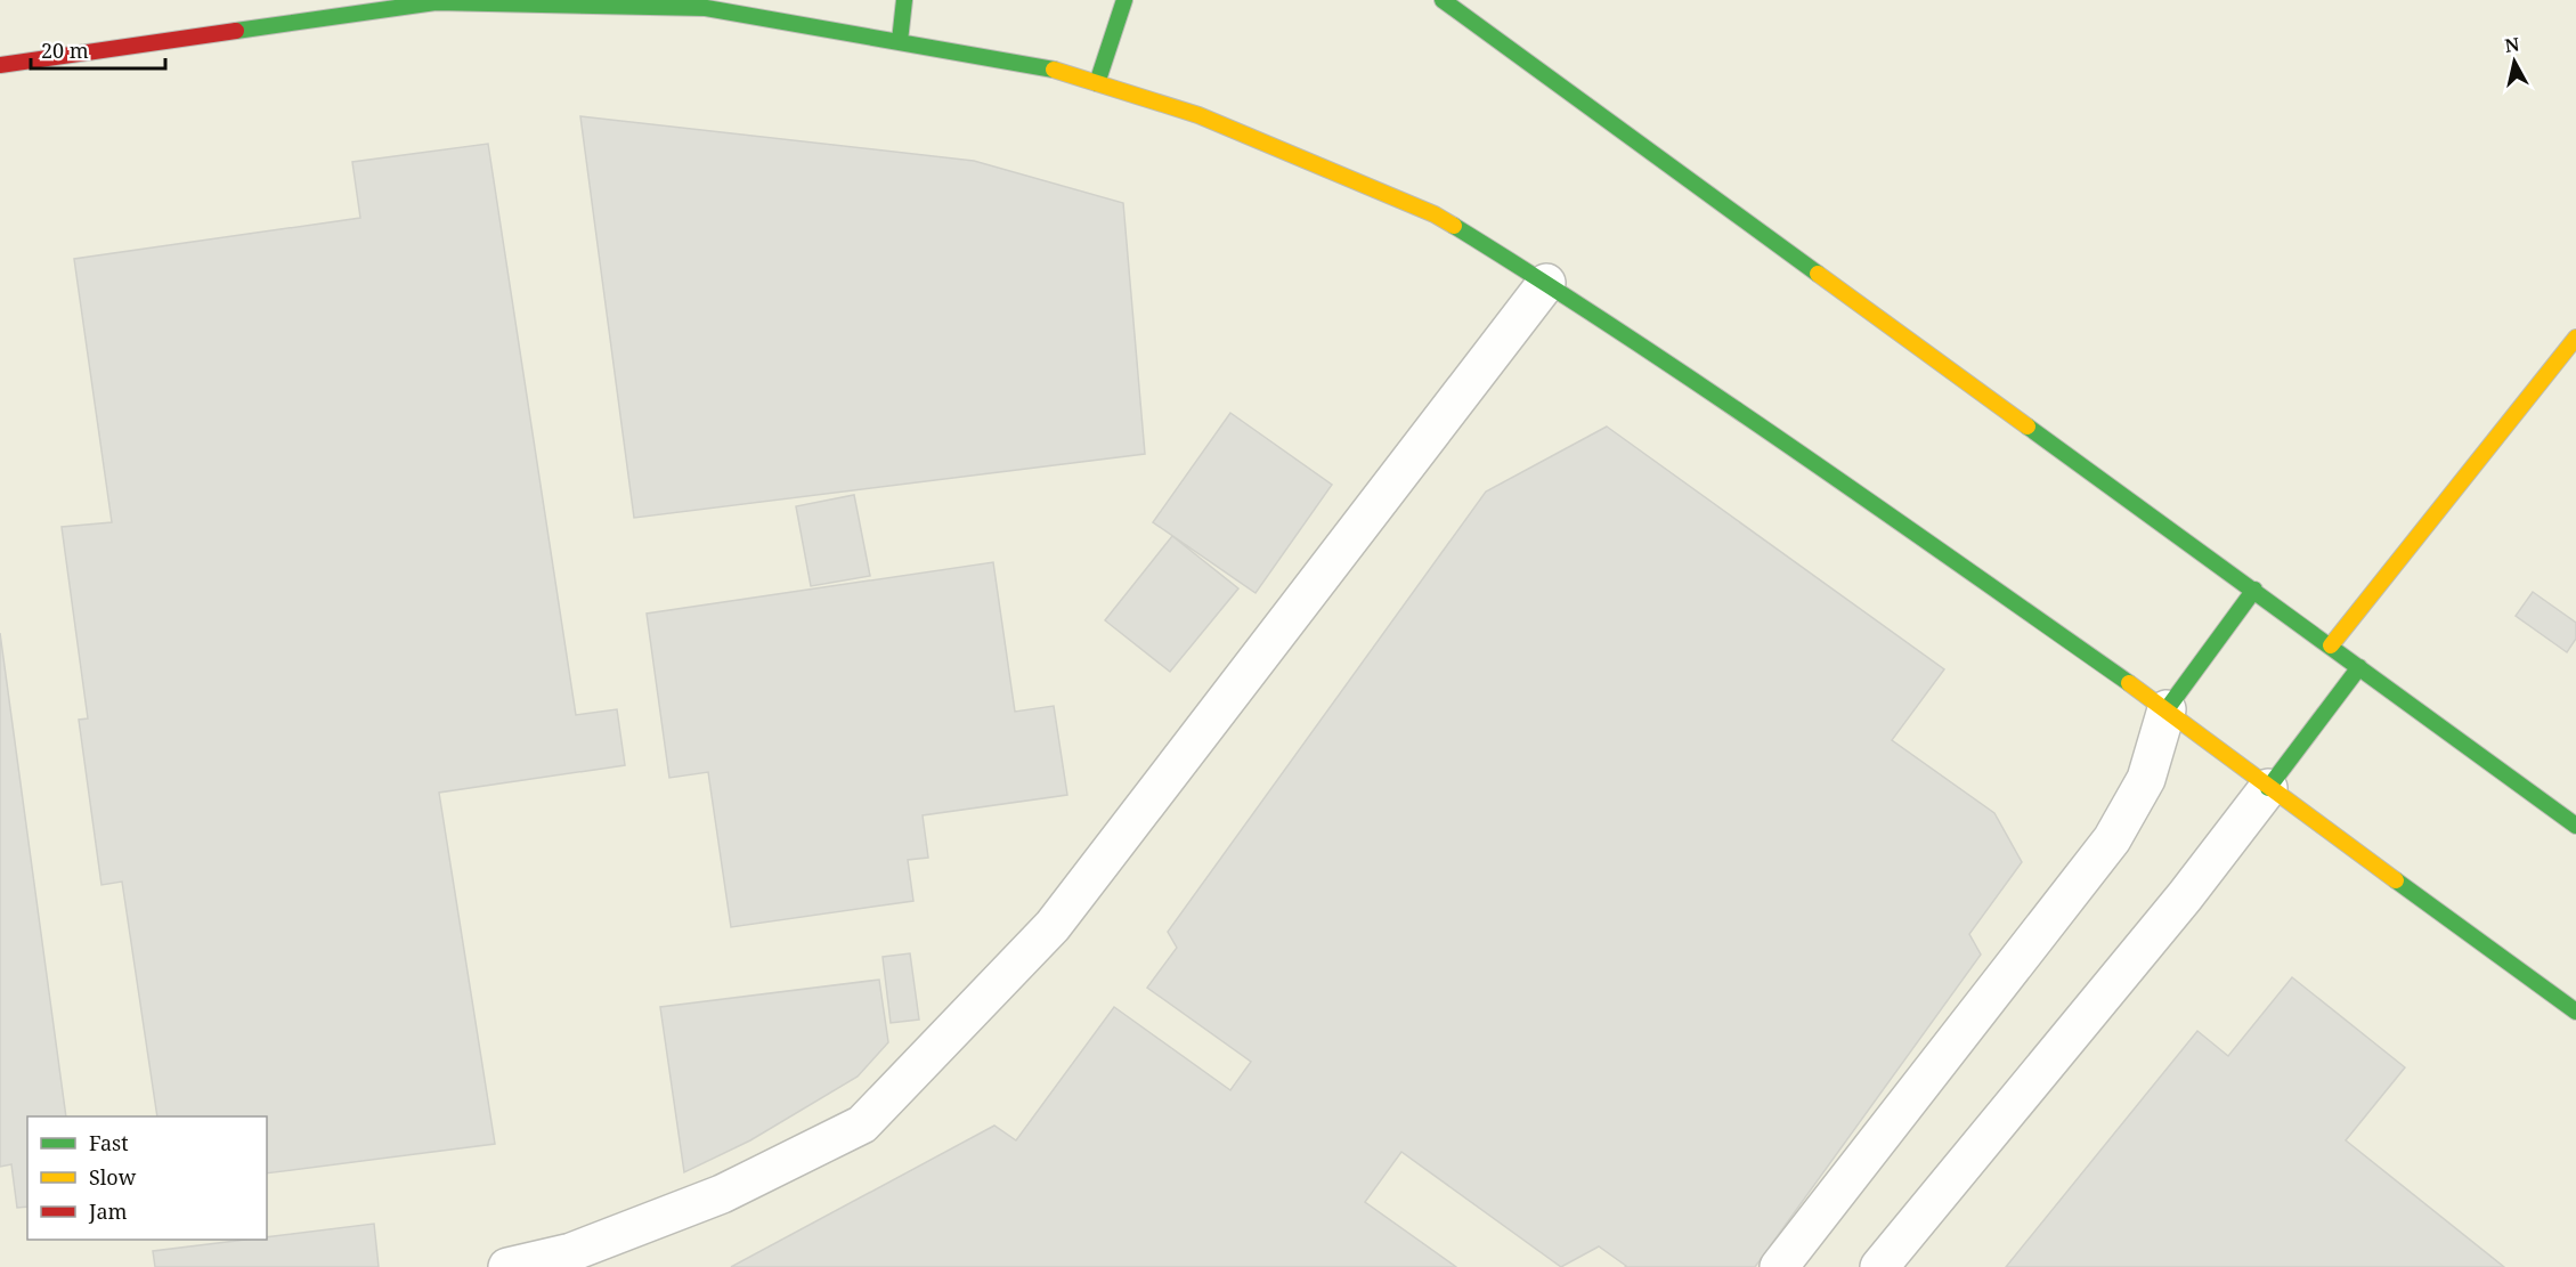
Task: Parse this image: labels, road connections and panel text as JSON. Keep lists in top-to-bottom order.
{
  "legend": ["Fast", "Slow", "Jam"],
  "scale_bar": "20 m",
  "north": "top"
}
